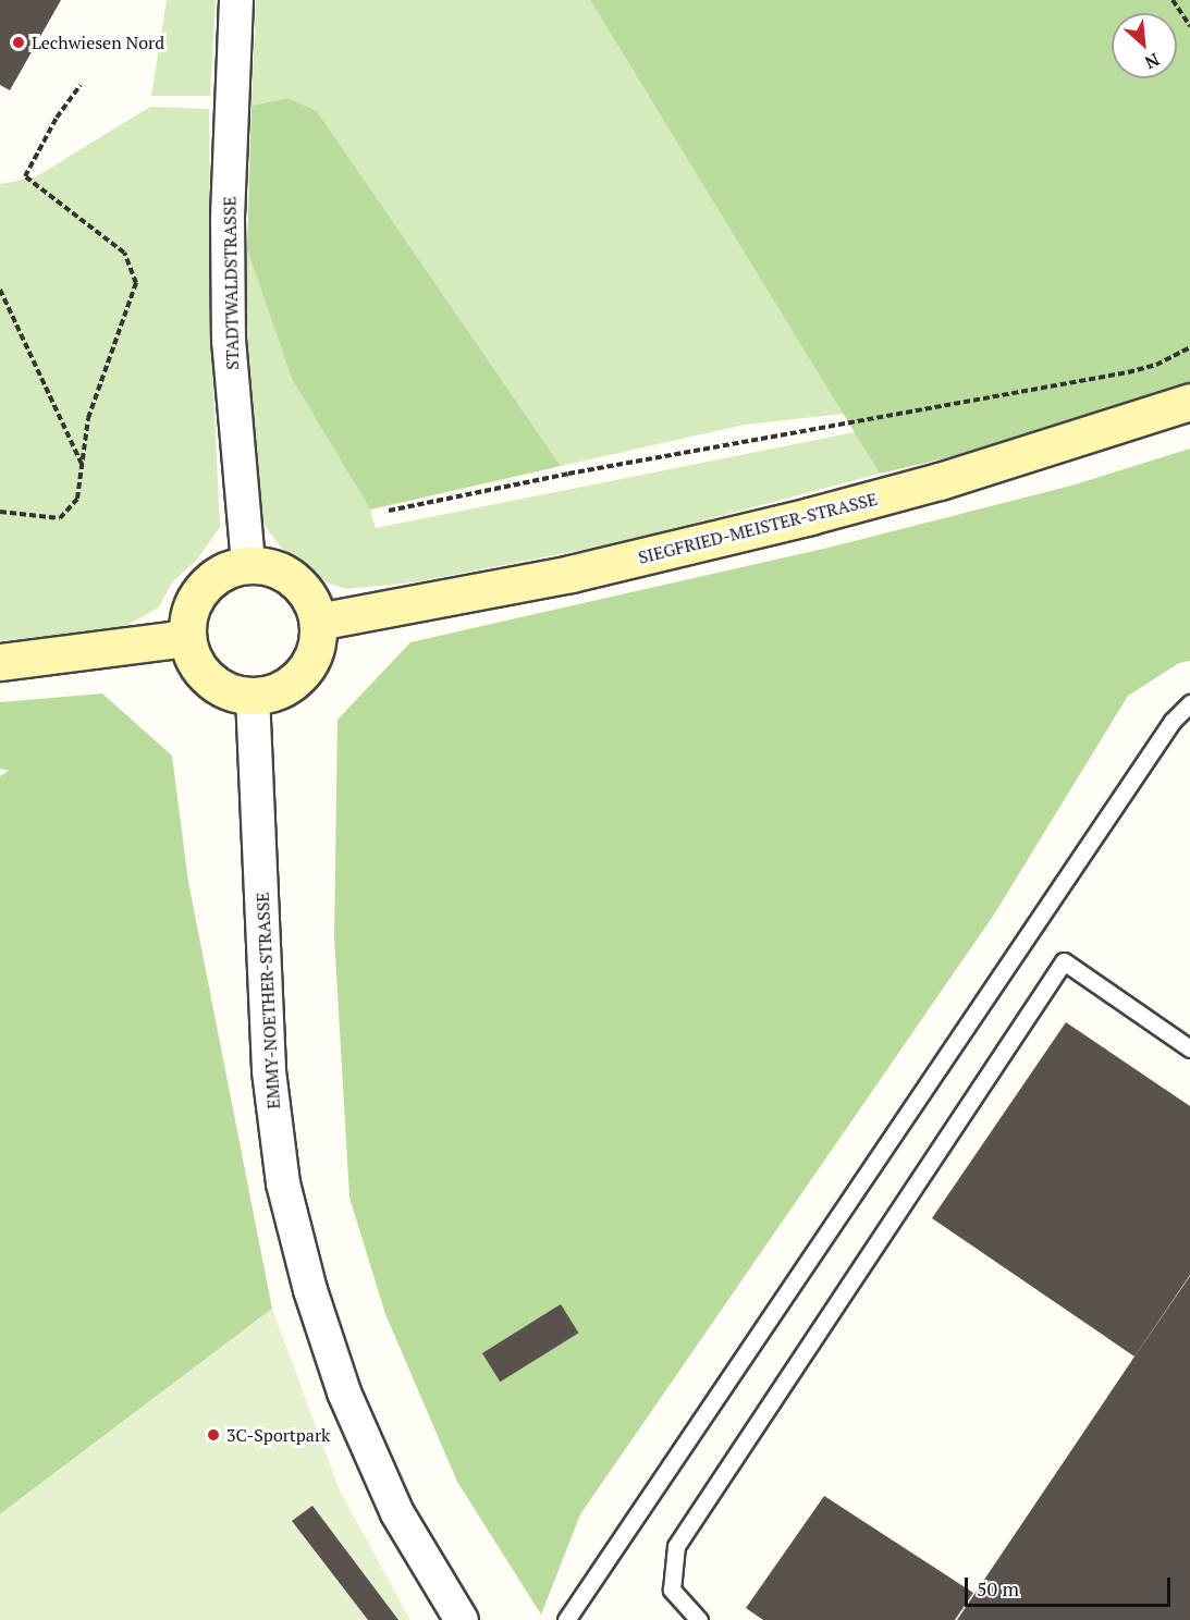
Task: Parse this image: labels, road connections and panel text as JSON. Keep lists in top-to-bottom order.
{
  "streets": {
    "street": ["STADTWALDSTRASSE", "SIEGFRIED-MEISTER-STRASSE", "EMMY-NOETHER-STRASSE"]
  },
  "crossings": [
    ["STADTWALDSTRASSE", "SIEGFRIED-MEISTER-STRASSE"],
    ["STADTWALDSTRASSE", "EMMY-NOETHER-STRASSE"],
    ["SIEGFRIED-MEISTER-STRASSE", "EMMY-NOETHER-STRASSE"]
  ],
  "places": ["Lechwiesen Nord", "3C-Sportpark"],
  "scale_bar": "50 m",
  "north": "bottom right"
}
